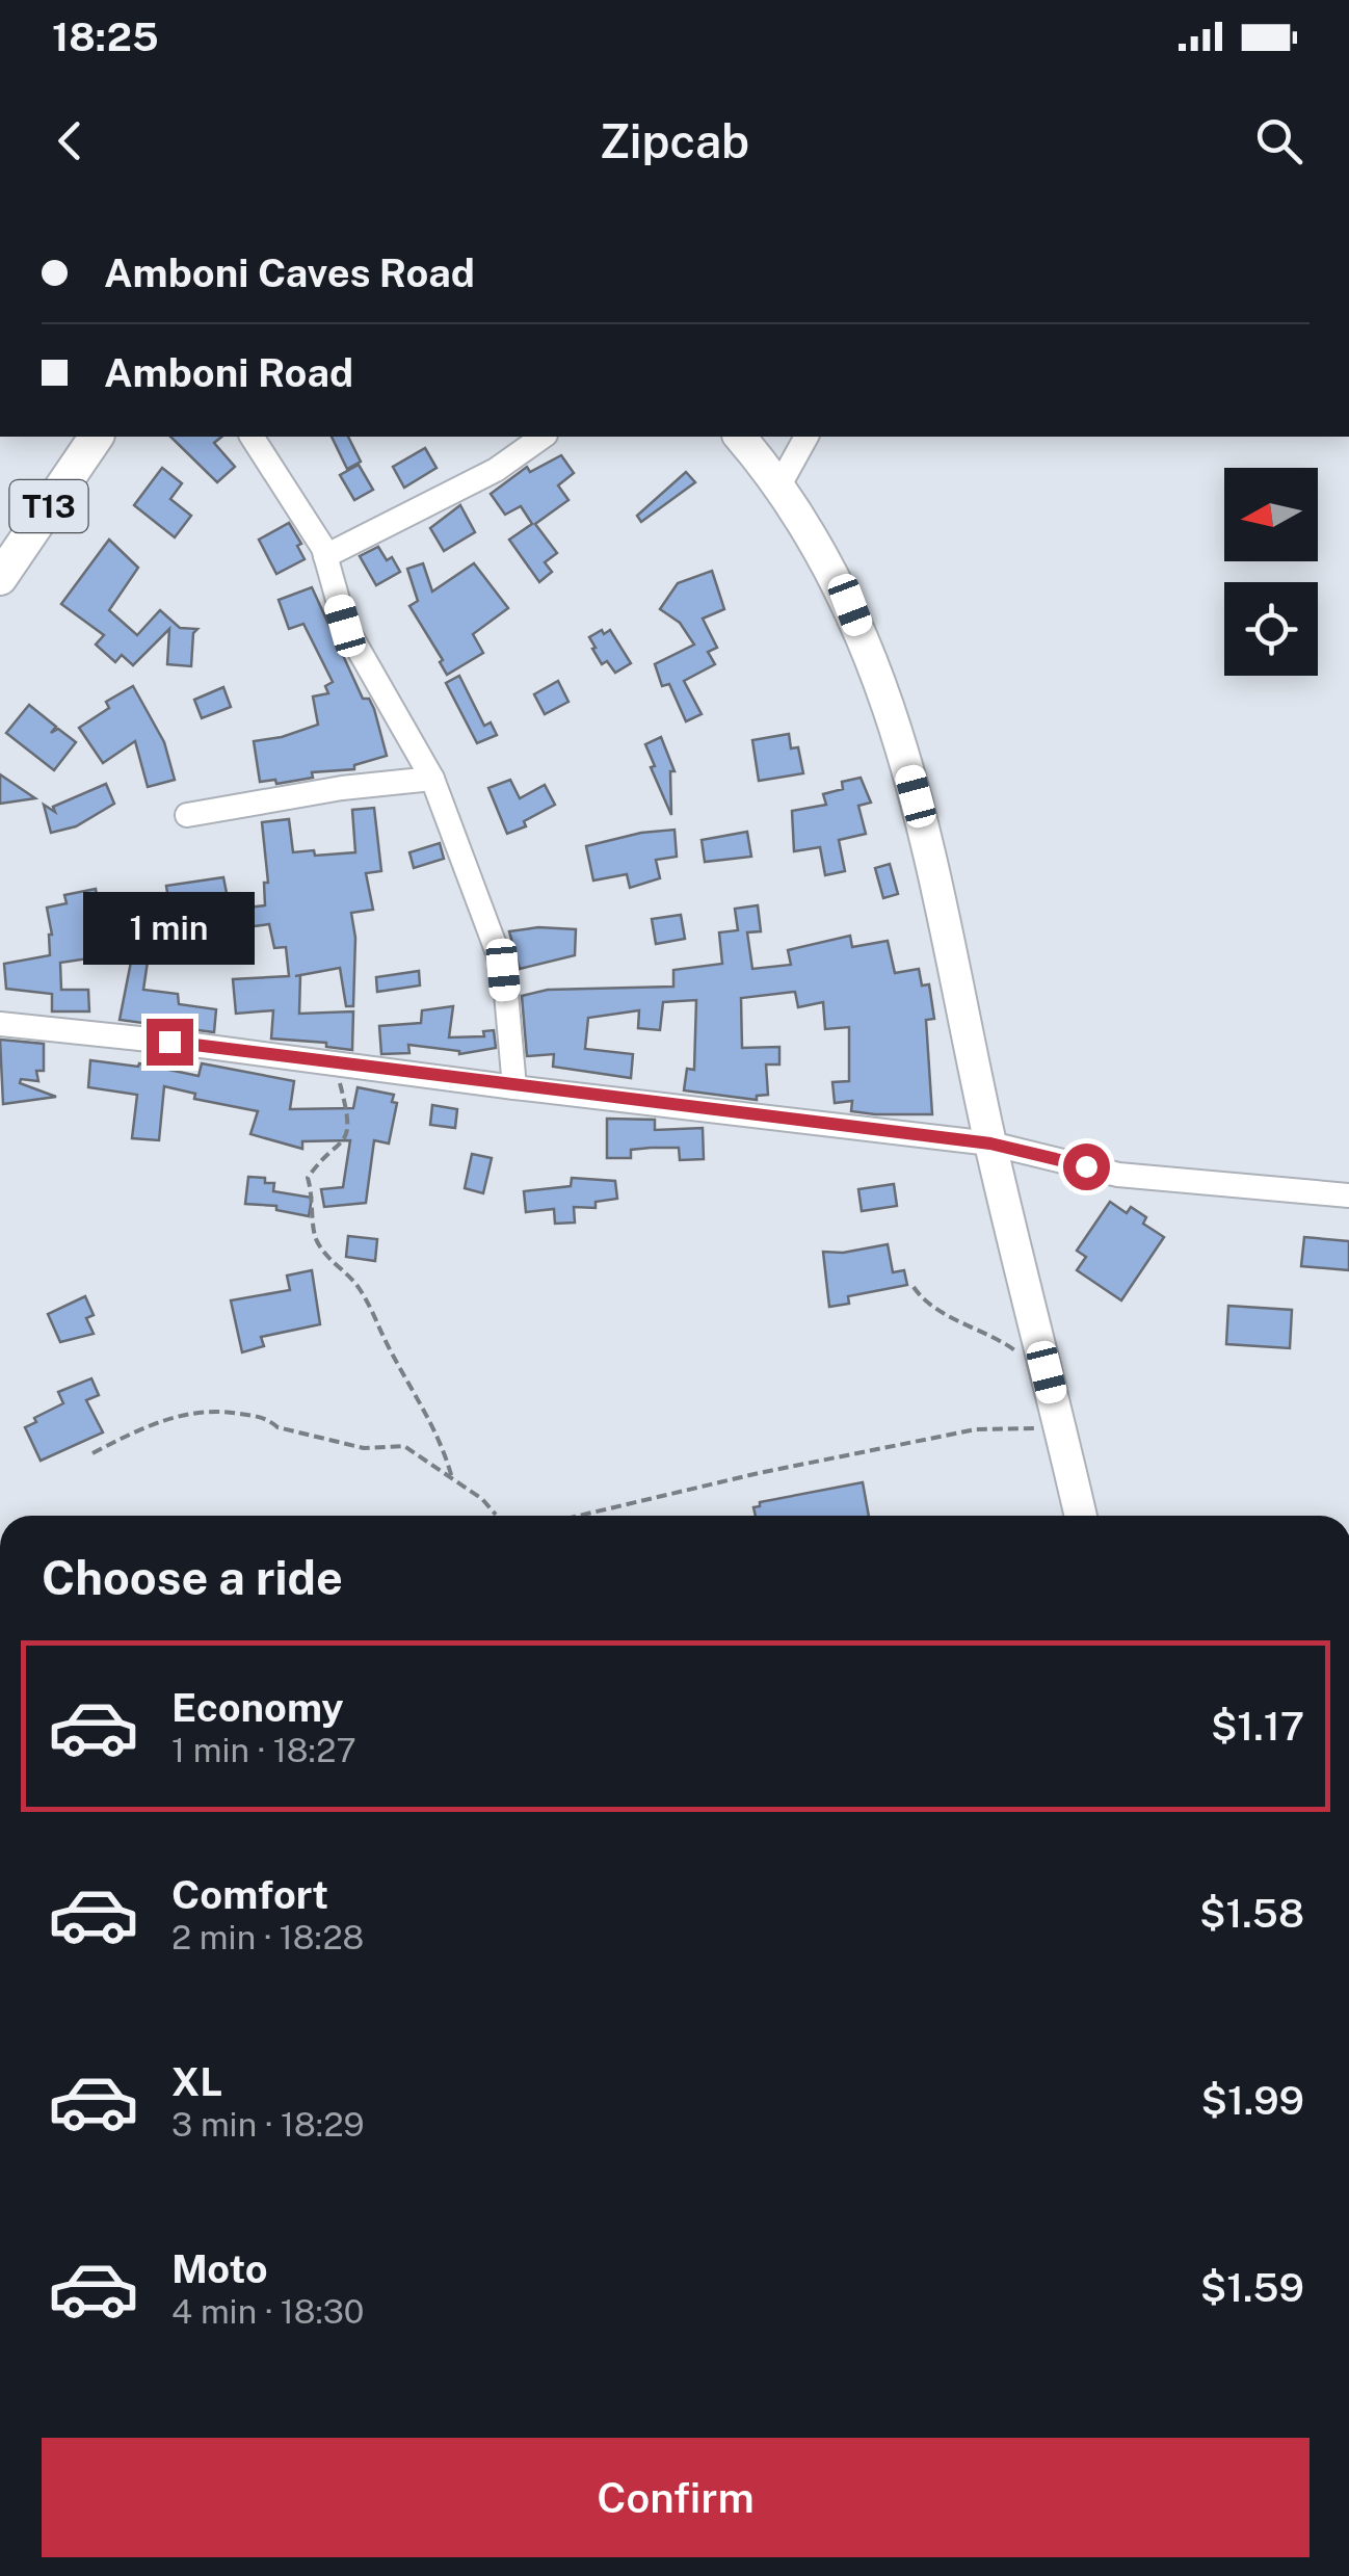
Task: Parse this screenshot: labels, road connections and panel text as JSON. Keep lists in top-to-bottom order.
{
  "streets": {
    "highway": ["T13"]
  },
  "north": "left",
  "page": {
    "status": "18:25",
    "header": "Zipcab",
    "banner": ["Amboni Caves Road", "Amboni Road"],
    "bubble": "1 min",
    "heading": "Choose a ride",
    "list": [
      {
        "name": "Economy",
        "note": "1 min · 18:27",
        "value": "$1.17"
      },
      {
        "name": "Comfort",
        "note": "2 min · 18:28",
        "value": "$1.58"
      },
      {
        "name": "XL",
        "note": "3 min · 18:29",
        "value": "$1.99"
      },
      {
        "name": "Moto",
        "note": "4 min · 18:30",
        "value": "$1.59"
      }
    ],
    "buttons": "Confirm"
  }
}
